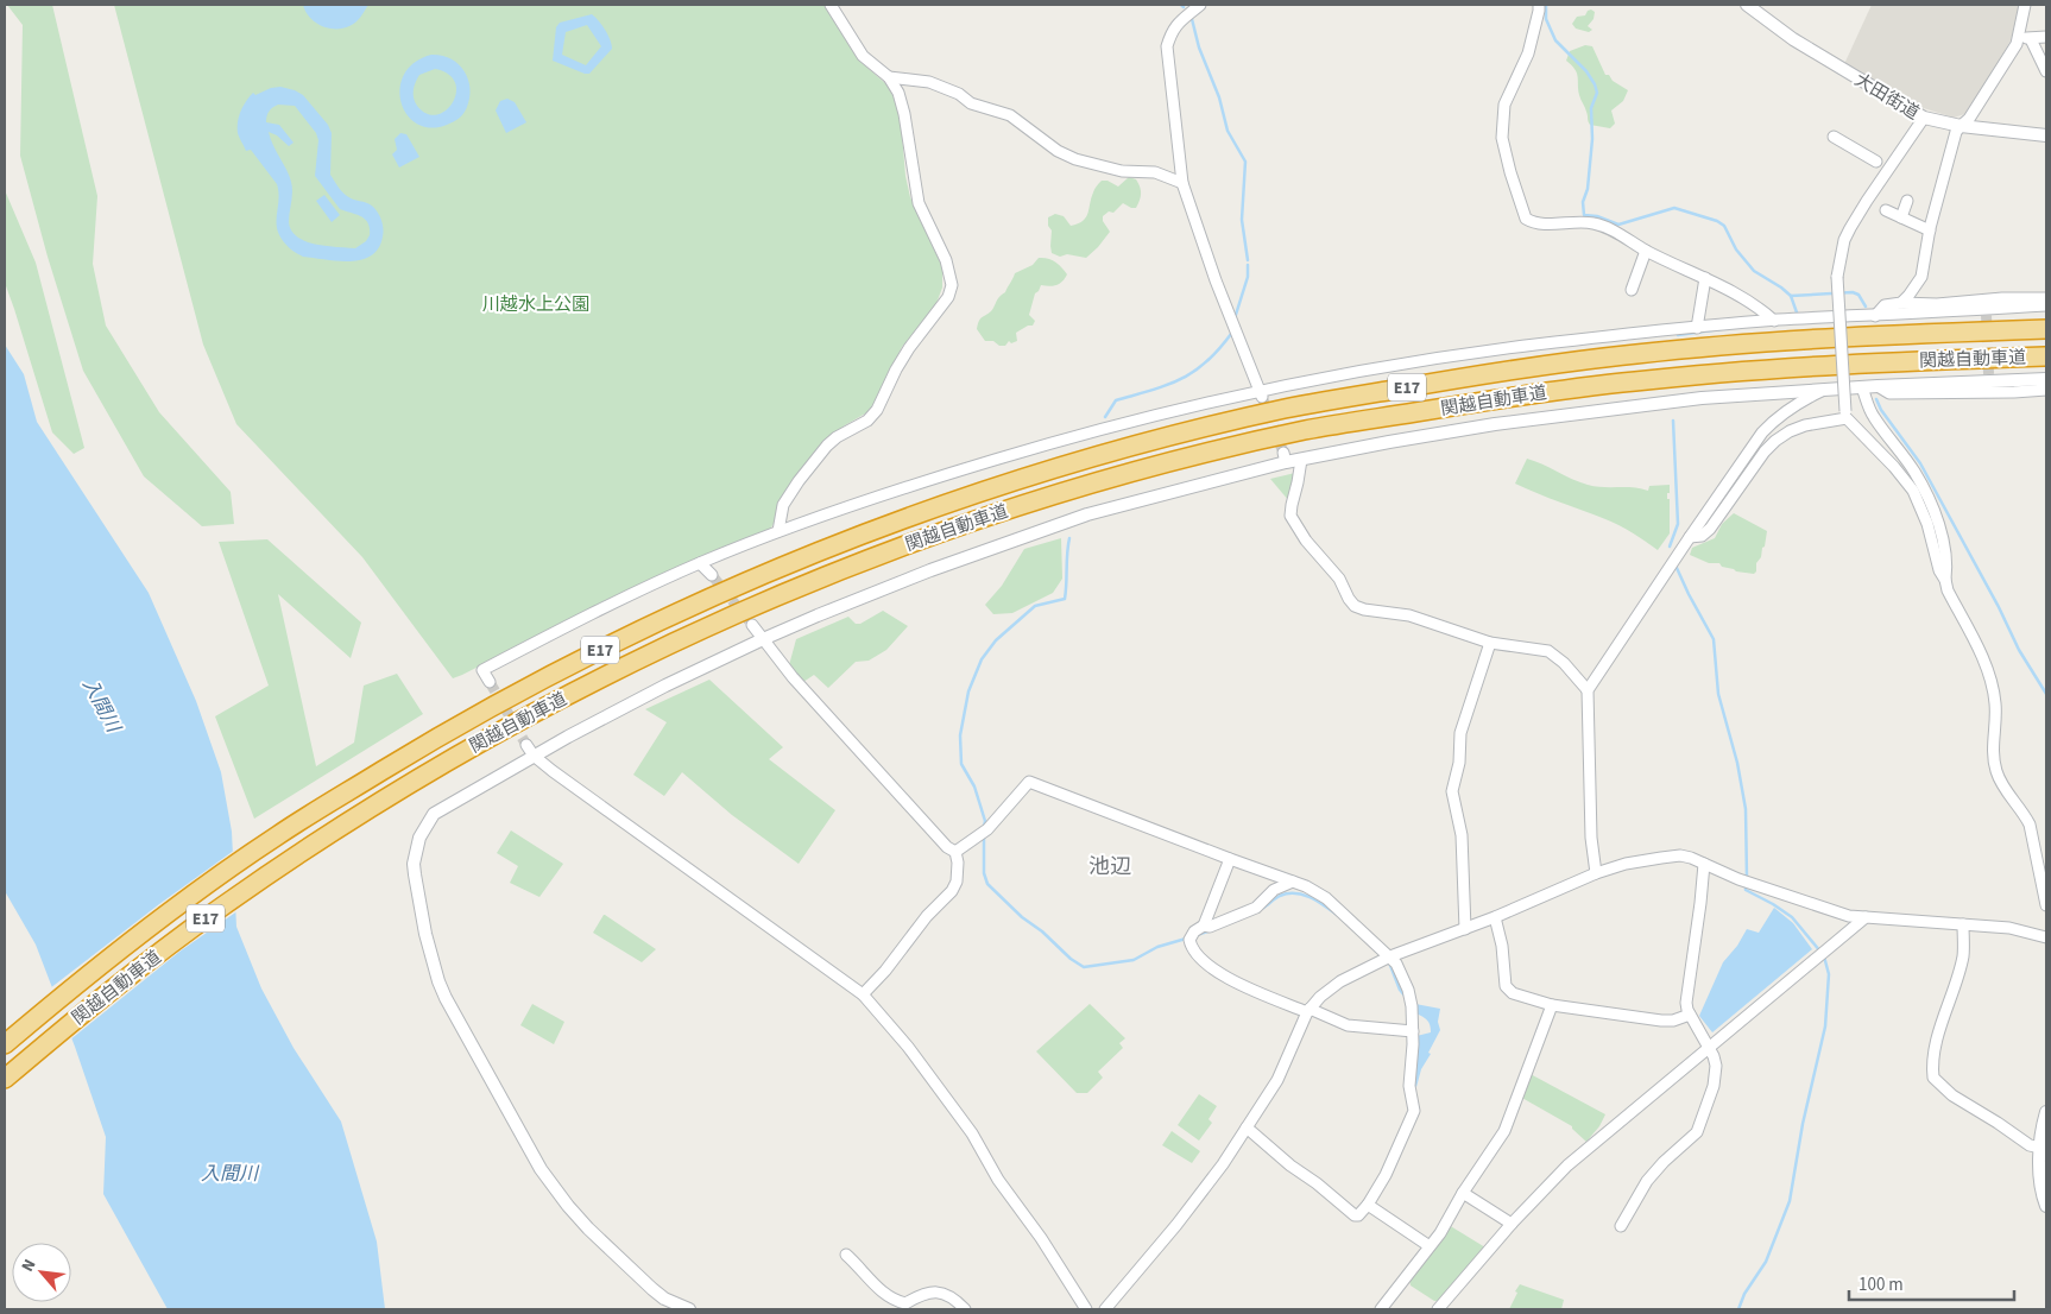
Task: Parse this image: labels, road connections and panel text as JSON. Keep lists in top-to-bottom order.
{
  "streets": {
    "highway": ["関越自動車道", "E17"],
    "street": ["大田街道"]
  },
  "districts": ["池辺"],
  "water": ["入間川"],
  "parks": ["川越水上公園"],
  "scale_bar": "100 m",
  "north": "top left"
}
